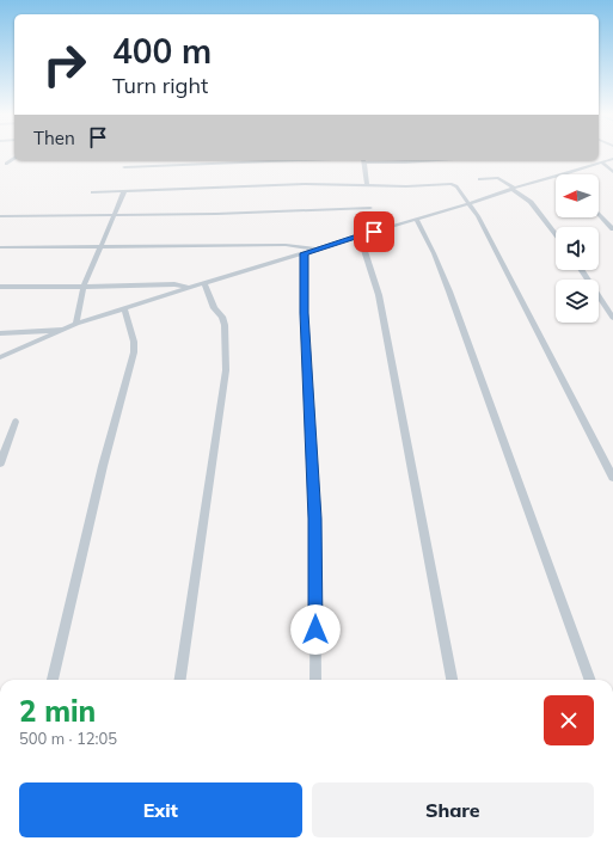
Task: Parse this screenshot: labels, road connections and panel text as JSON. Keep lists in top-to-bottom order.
{
  "north": "left",
  "page": {
    "turn": ["400 m", "Turn right"],
    "then": "Then",
    "heading": ["2 min", "500 m · 12:05"],
    "buttons": ["Exit", "Share"]
  }
}
